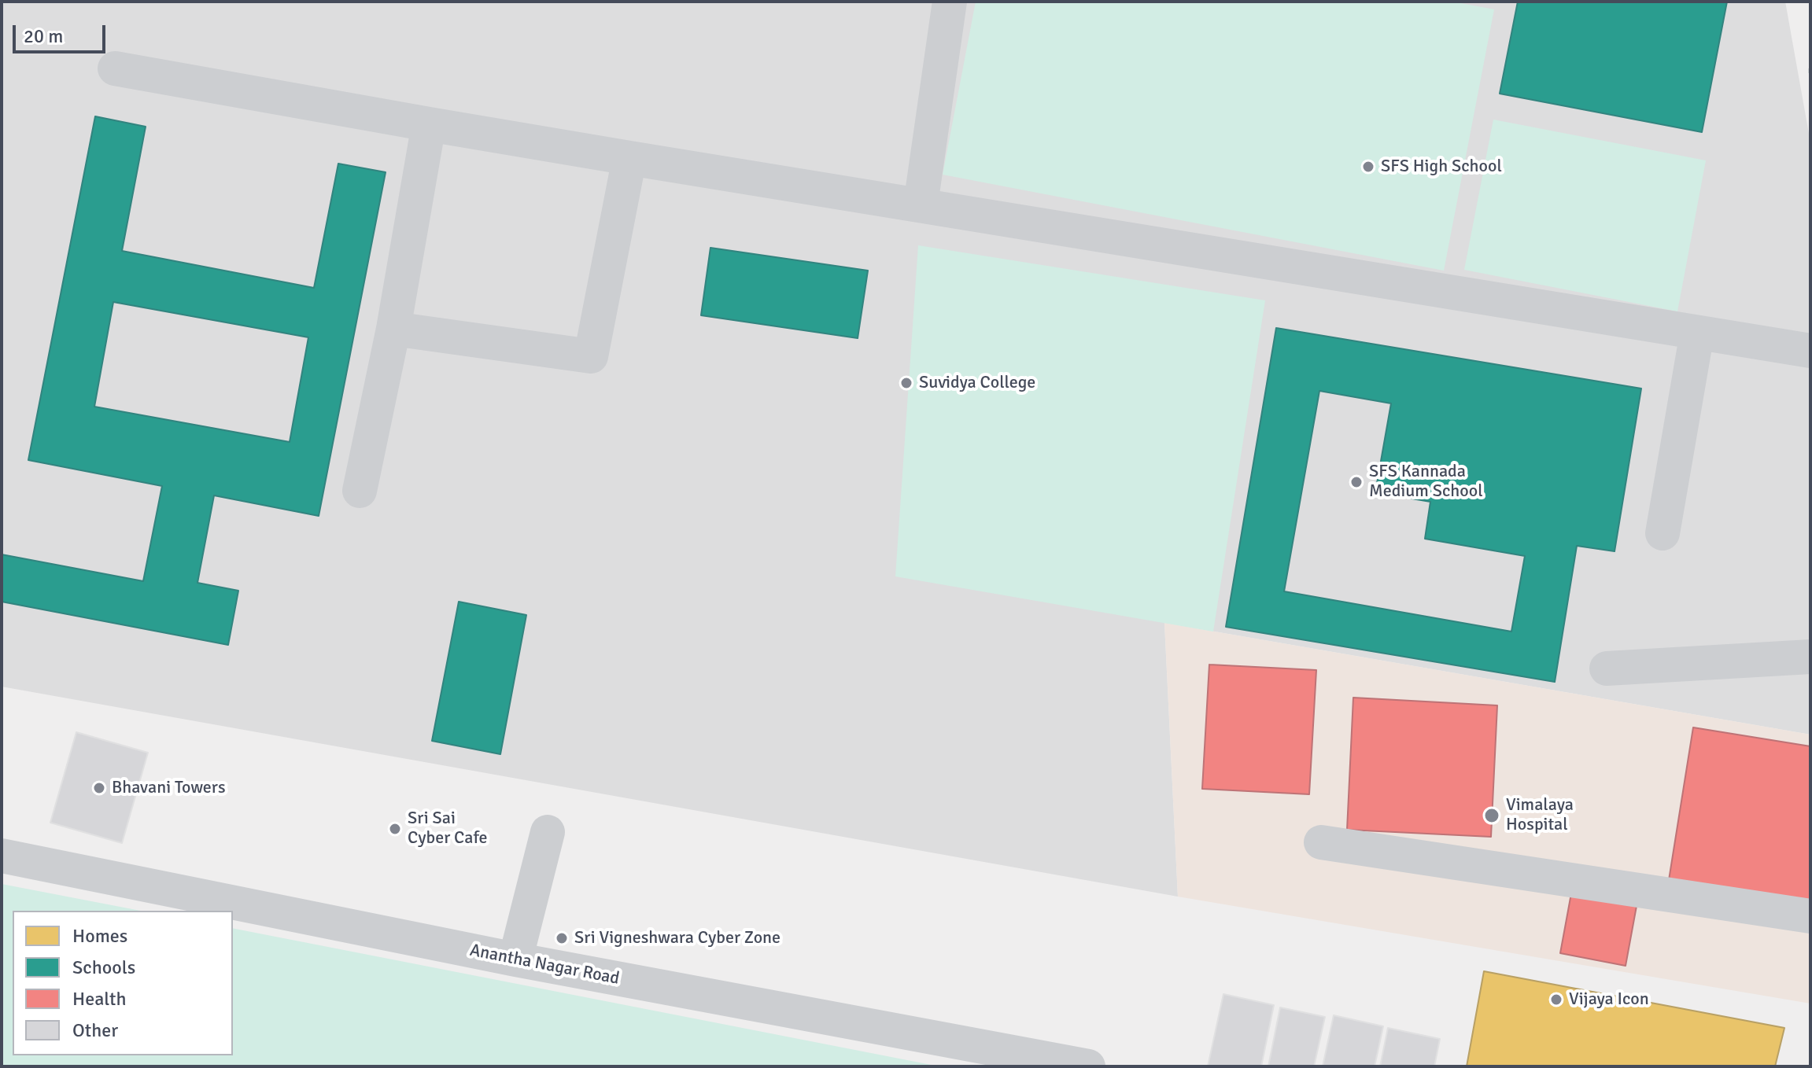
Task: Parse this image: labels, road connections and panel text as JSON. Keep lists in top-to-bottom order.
{
  "streets": {
    "street": ["Anantha Nagar Road"]
  },
  "places": [
    "SFS High School",
    "Suvidya College",
    "SFS Kannada Medium School",
    "Bhavani Towers",
    "Vimalaya Hospital",
    "Sri Sai Cyber Cafe",
    "Sri Vigneshwara Cyber Zone",
    "Vijaya Icon"
  ],
  "legend": [
    "Homes",
    "Schools",
    "Health",
    "Other"
  ],
  "scale_bar": "20 m"
}
